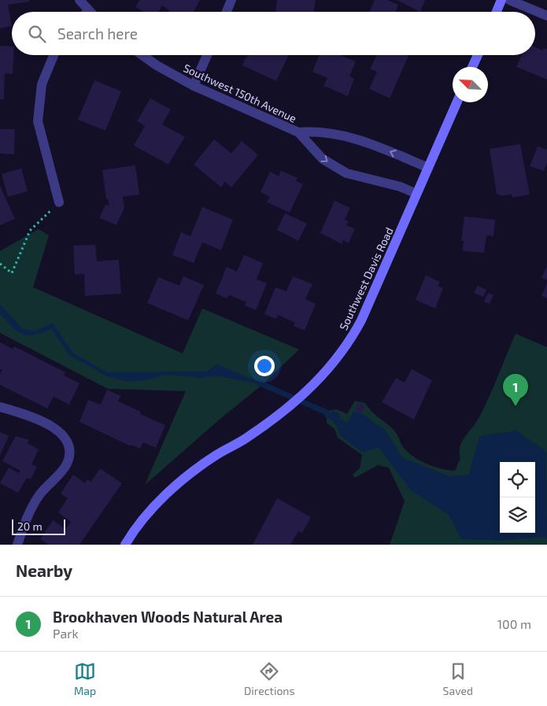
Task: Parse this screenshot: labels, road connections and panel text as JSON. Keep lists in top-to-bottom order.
{
  "streets": {
    "street": ["Southwest 150th Avenue", "Southwest Davis Road"]
  },
  "crossings": [
    ["Southwest 150th Avenue", "Southwest Davis Road"]
  ],
  "scale_bar": "20 m",
  "north": "top left",
  "page": {
    "search": "Search here",
    "pins": "1",
    "scale": "20 m",
    "heading": "Nearby",
    "list": [
      {
        "mark": "1",
        "name": "Brookhaven Woods Natural Area",
        "note": "Park",
        "value": "100 m"
      }
    ],
    "nav": ["Map", "Directions", "Saved"]
  }
}
